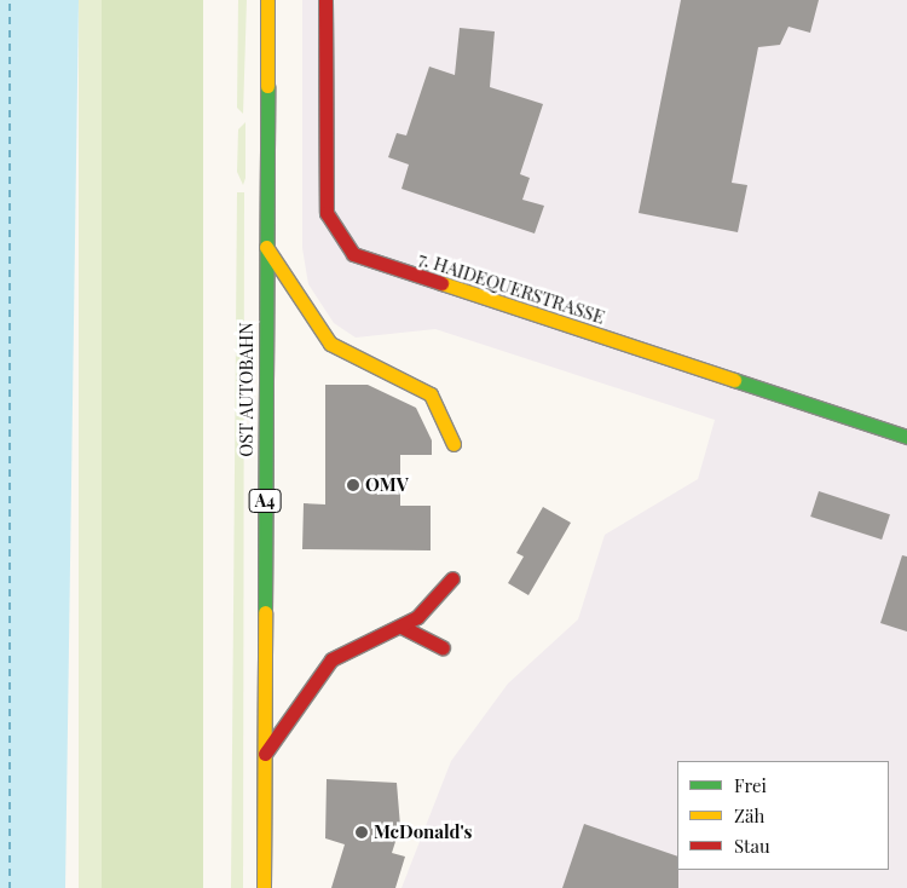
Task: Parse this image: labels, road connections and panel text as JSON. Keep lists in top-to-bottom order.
{
  "streets": {
    "main road": ["7. HAIDEQUERSTRASSE", "OST AUTOBAHN", "A4"]
  },
  "places": ["OMV", "McDonald's"],
  "legend": ["Frei", "Zäh", "Stau"]
}
